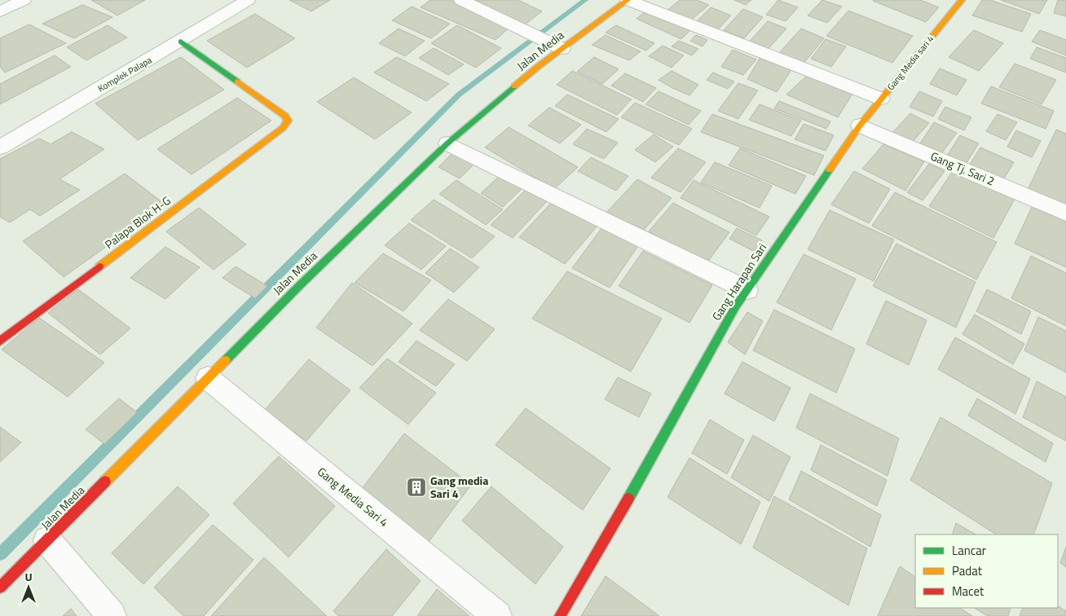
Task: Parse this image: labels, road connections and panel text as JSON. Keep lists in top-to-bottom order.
{
  "streets": {
    "street": [
      "Jalan Media",
      "Gang Media sari 4",
      "Komplek Palapa",
      "Gang Tj. Sari 2",
      "Palapa Blok H-G",
      "Gang Harapan Sari",
      "Gang Media Sari 4"
    ]
  },
  "crossings": [
    ["Jalan Media", "Gang Media Sari 4"],
    ["Gang Media sari 4", "Gang Tj. Sari 2"],
    ["Gang Media sari 4", "Gang Harapan Sari"],
    ["Komplek Palapa", "Palapa Blok H-G"],
    ["Gang Tj. Sari 2", "Gang Harapan Sari"]
  ],
  "places": {
    "building": ["Gang media Sari 4"]
  },
  "legend": ["Lancar", "Padat", "Macet"],
  "north": "top"
}
